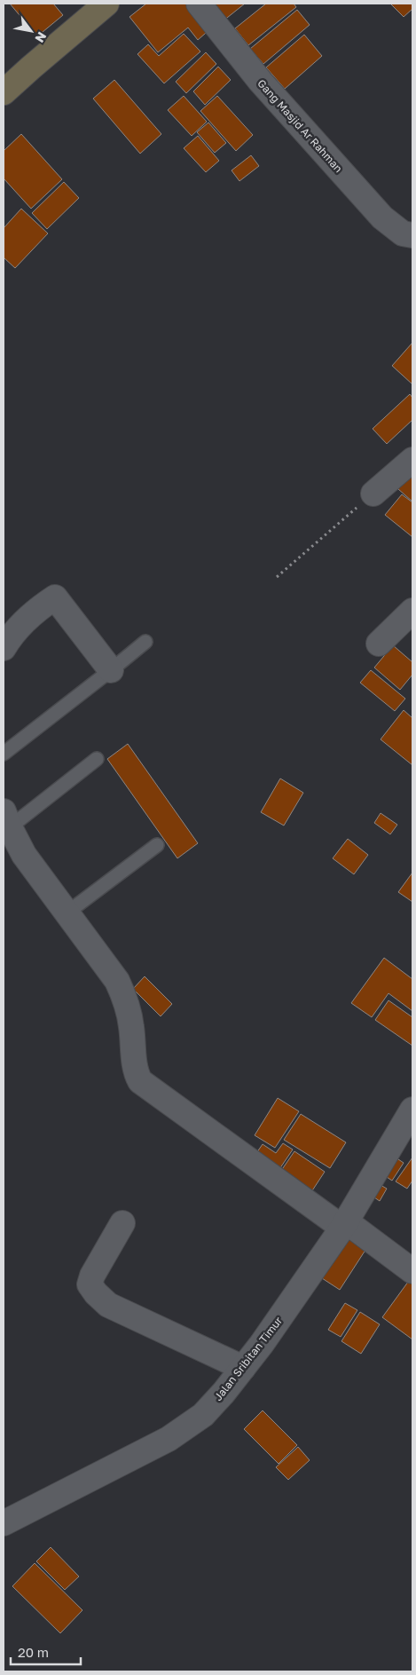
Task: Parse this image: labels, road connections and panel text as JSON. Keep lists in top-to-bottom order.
{
  "streets": {
    "street": ["Gang Masjid Ar Rahman", "Jalan Sribitan Timur"]
  },
  "scale_bar": "20 m",
  "north": "bottom right"
}
